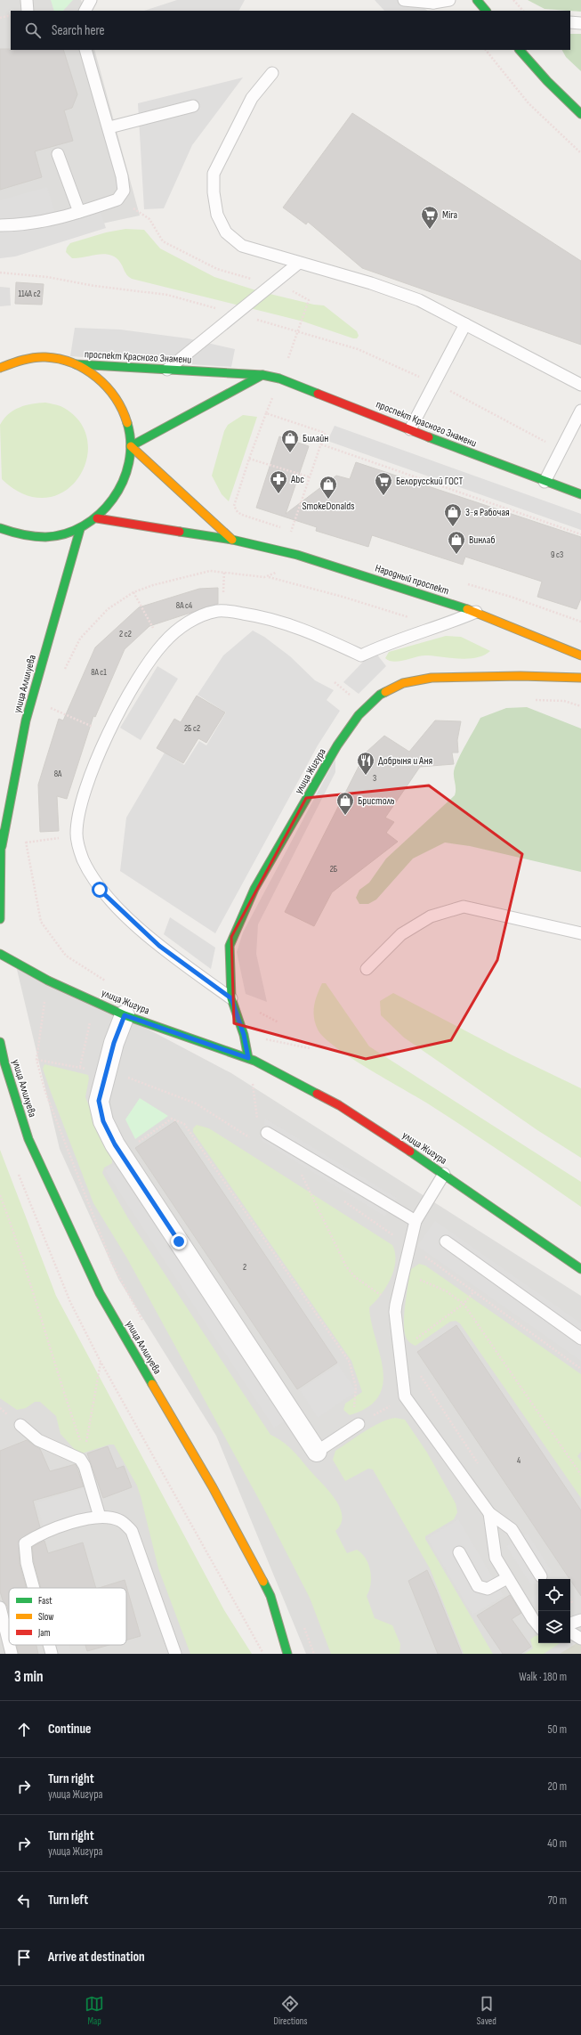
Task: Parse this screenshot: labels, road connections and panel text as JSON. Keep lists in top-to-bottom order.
{
  "streets": {
    "main road": [
      "проспект Красного Знамени",
      "Народный проспект",
      "улица Аллилуева",
      "улица Жигура"
    ]
  },
  "places": {
    "supermarket": ["Mira", "Белорусский ГОСТ"],
    "shop": [
      "Билайн",
      "SmokeDonalds",
      "3-я Рабочая",
      "Винлаб",
      "Бристоль"
    ],
    "pharmacy": ["Abc"],
    "restaurant": ["Добрыня и Аня"]
  },
  "house_numbers": [
    "114А с2",
    "9 с3",
    "8А с4",
    "2 с2",
    "8А с1",
    "2Б с2",
    "8А",
    "3",
    "2Б",
    "2",
    "4"
  ],
  "legend": ["Fast", "Slow", "Jam"],
  "page": {
    "search": "Search here",
    "heading": ["3 min", "Walk · 180 m"],
    "list": [
      ["Continue", "50 m"],
      ["Turn right", "улица Жигура", "20 m"],
      ["Turn right", "улица Жигура", "40 m"],
      ["Turn left", "70 m"],
      "Arrive at destination"
    ],
    "nav": ["Map", "Directions", "Saved"]
  }
}
